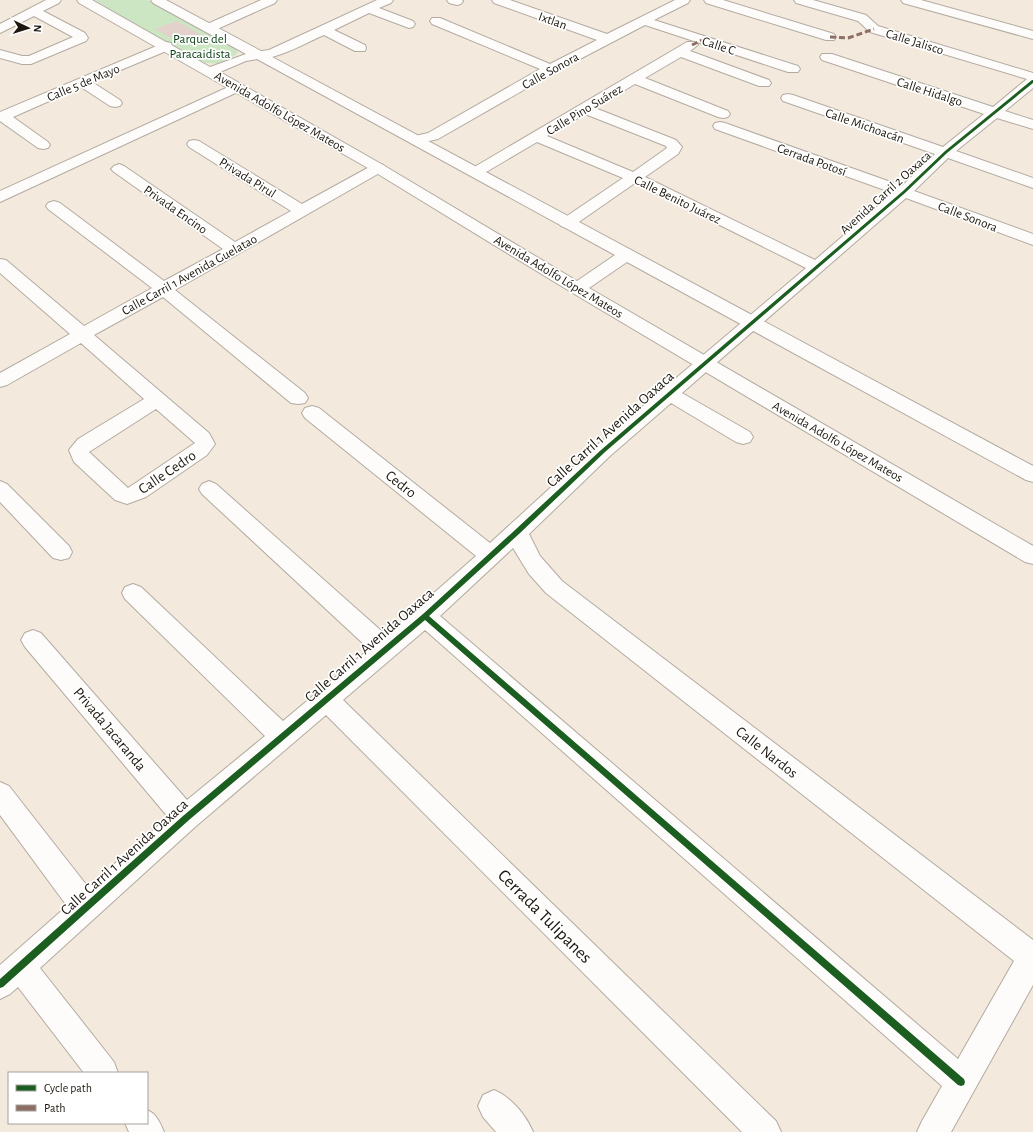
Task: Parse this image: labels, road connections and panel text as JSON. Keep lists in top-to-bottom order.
{
  "streets": {
    "street": [
      "Ixtlan",
      "Calle Jalisco",
      "Calle C",
      "Calle Sonora",
      "Calle 5 de Mayo",
      "Calle Hidalgo",
      "Calle Pino Suárez",
      "Avenida Adolfo López Mateos",
      "Calle Michoacán",
      "Cerrada Potosí",
      "Privada Pirul",
      "Avenida Carril 2 Oaxaca",
      "Calle Benito Juárez",
      "Privada Encino",
      "Calle Carril 1 Avenida Guelatao",
      "Calle Carril 1 Avenida Oaxaca",
      "Calle Cedro",
      "Cedro",
      "Privada Jacaranda",
      "Calle Nardos",
      "Cerrada Tulipanes"
    ]
  },
  "crossings": [
    ["Ixtlan", "Calle Sonora"],
    ["Calle C", "Calle Sonora"],
    ["Calle Sonora", "Cerrada Potosí"],
    ["Calle Sonora", "Avenida Carril 2 Oaxaca"],
    ["Calle 5 de Mayo", "Avenida Adolfo López Mateos"],
    ["Calle Hidalgo", "Avenida Carril 2 Oaxaca"],
    ["Calle Pino Suárez", "Cerrada Potosí"],
    ["Calle Pino Suárez", "Calle Benito Juárez"],
    ["Avenida Adolfo López Mateos", "Calle Carril 1 Avenida Guelatao"],
    ["Avenida Adolfo López Mateos", "Calle Carril 1 Avenida Oaxaca"],
    ["Calle Michoacán", "Avenida Carril 2 Oaxaca"],
    ["Cerrada Potosí", "Avenida Carril 2 Oaxaca"],
    ["Privada Pirul", "Calle Carril 1 Avenida Guelatao"],
    ["Avenida Carril 2 Oaxaca", "Calle Benito Juárez"],
    ["Avenida Carril 2 Oaxaca", "Calle Carril 1 Avenida Oaxaca"],
    ["Privada Encino", "Calle Carril 1 Avenida Guelatao"],
    ["Calle Carril 1 Avenida Guelatao", "Calle Cedro"],
    ["Calle Carril 1 Avenida Oaxaca", "Cedro"],
    ["Calle Carril 1 Avenida Oaxaca", "Privada Jacaranda"],
    ["Calle Carril 1 Avenida Oaxaca", "Calle Nardos"],
    ["Calle Carril 1 Avenida Oaxaca", "Cerrada Tulipanes"]
  ],
  "parks": ["Parque del Paracaidista"],
  "legend": ["Cycle path", "Path"],
  "north": "right"
}
